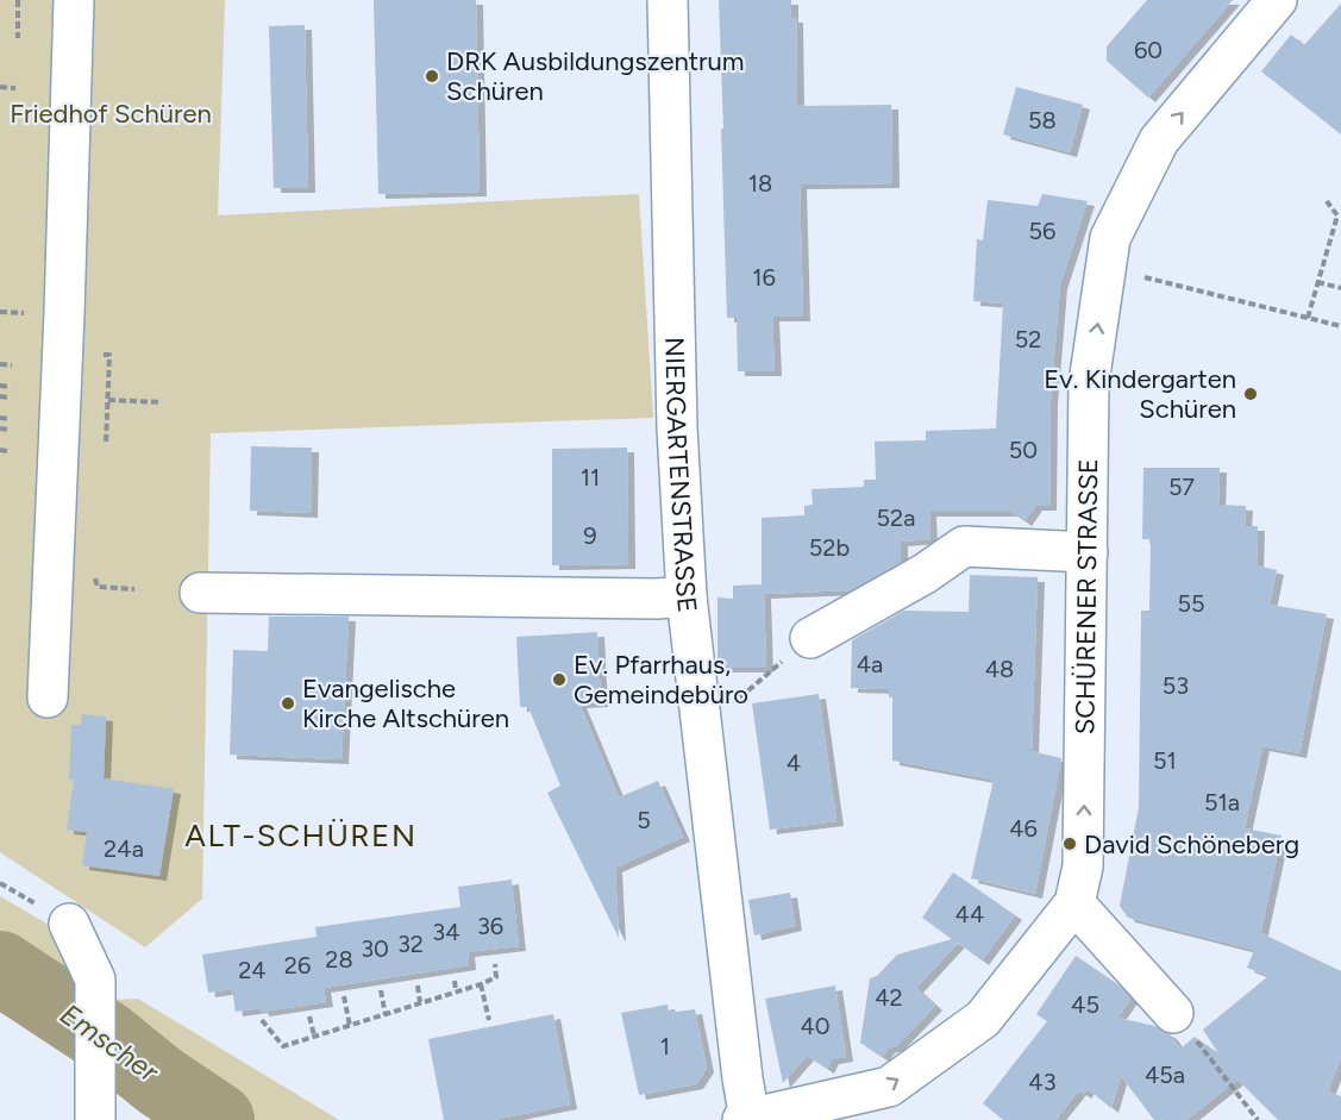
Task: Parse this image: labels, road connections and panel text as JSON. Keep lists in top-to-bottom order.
{
  "streets": {
    "street": ["NIERGARTENSTRASSE", "SCHÜRENER STRASSE"]
  },
  "crossings": [
    ["NIERGARTENSTRASSE", "SCHÜRENER STRASSE"]
  ],
  "one_way": ["SCHÜRENER STRASSE"],
  "districts": ["ALT-SCHÜREN"],
  "water": ["Emscher"],
  "parks": ["Friedhof Schüren"],
  "places": [
    "DRK Ausbildungszentrum Schüren",
    "Ev. Kindergarten Schüren",
    "Ev. Pfarrhaus, Gemeindebüro",
    "Evangelische Kirche Altschüren",
    "David Schöneberg"
  ],
  "house_numbers": [
    "60",
    "58",
    "18",
    "56",
    "16",
    "52",
    "50",
    "11",
    "57",
    "52a",
    "9",
    "52b",
    "55",
    "4a",
    "48",
    "53",
    "51",
    "4",
    "51a",
    "5",
    "46",
    "24a",
    "44",
    "36",
    "34",
    "32",
    "30",
    "28",
    "26",
    "24",
    "42",
    "45",
    "40",
    "1",
    "45a",
    "43"
  ]
}
